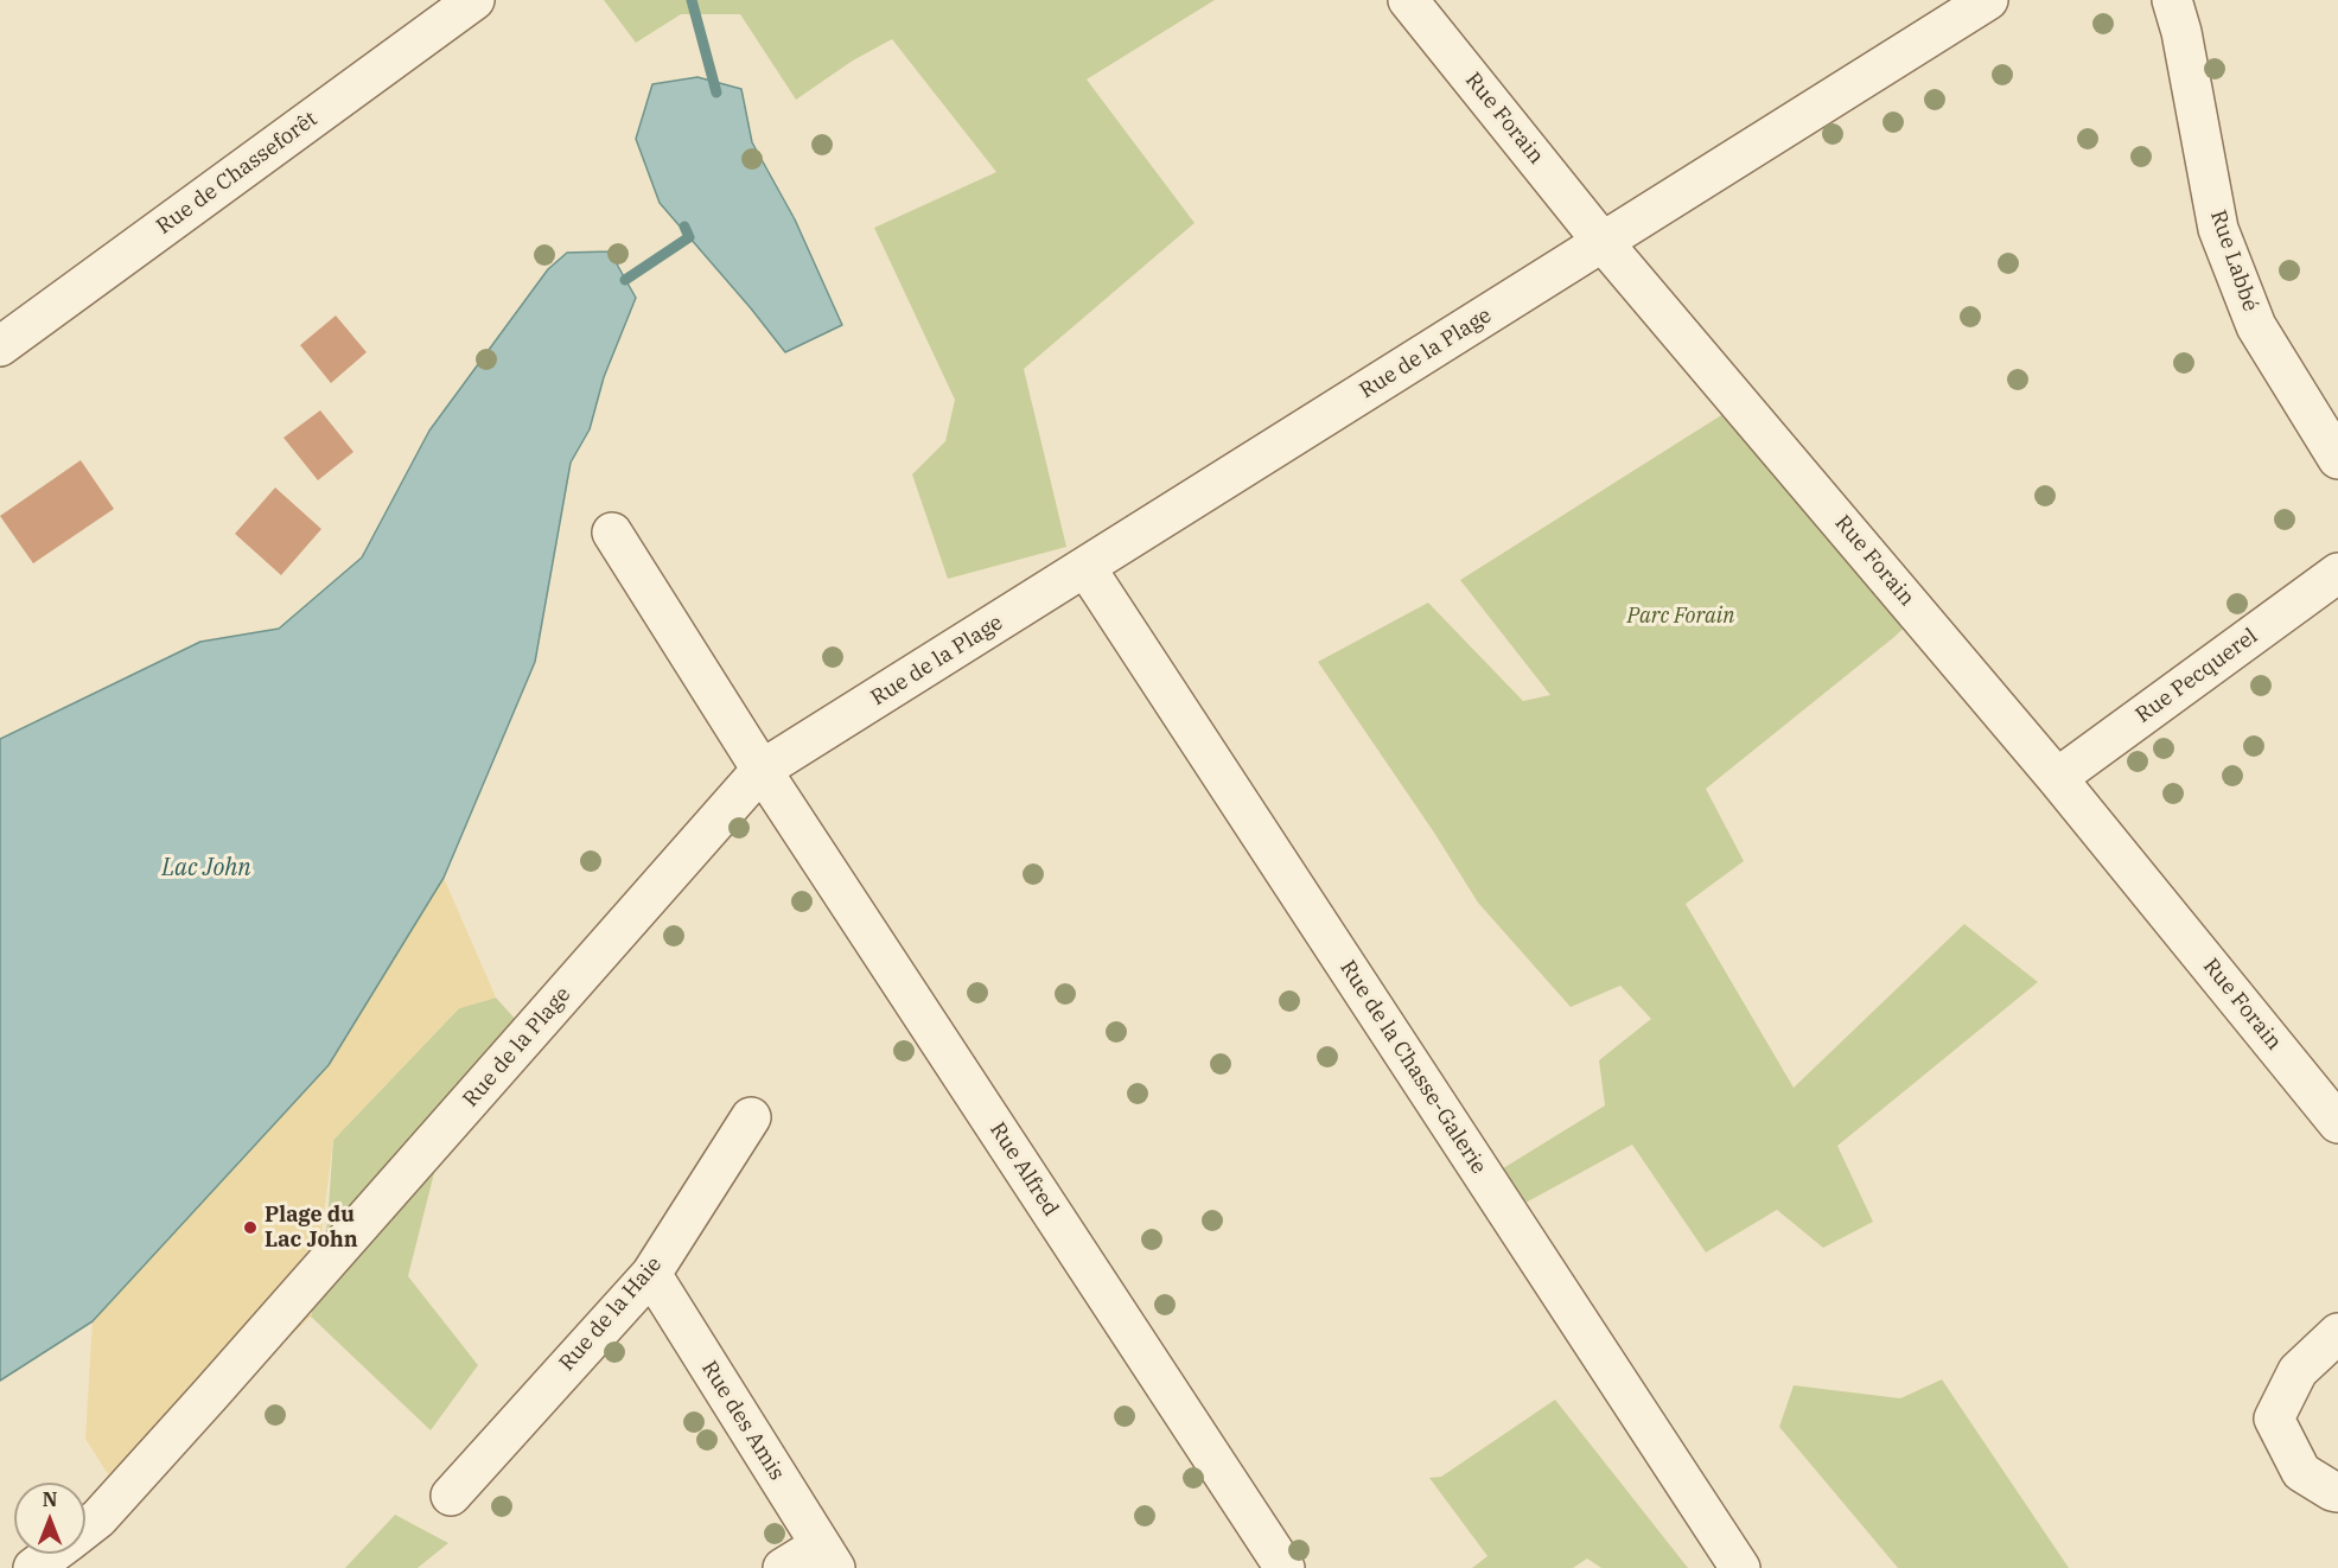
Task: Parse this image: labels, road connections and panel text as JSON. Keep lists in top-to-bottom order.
{
  "streets": {
    "street": [
      "Rue Forain",
      "Rue de Chasseforêt",
      "Rue Labbé",
      "Rue de la Plage",
      "Rue Pecquerel",
      "Rue de la Chasse-Galerie",
      "Rue Alfred",
      "Rue de la Haie",
      "Rue des Amis"
    ]
  },
  "crossings": [
    ["Rue Forain", "Rue de la Plage"],
    ["Rue Forain", "Rue Pecquerel"],
    ["Rue de la Plage", "Rue de la Chasse-Galerie"],
    ["Rue de la Plage", "Rue Alfred"],
    ["Rue de la Haie", "Rue des Amis"]
  ],
  "water": ["Lac John"],
  "parks": ["Parc Forain"],
  "places": ["Plage du Lac John"],
  "north": "top"
}
